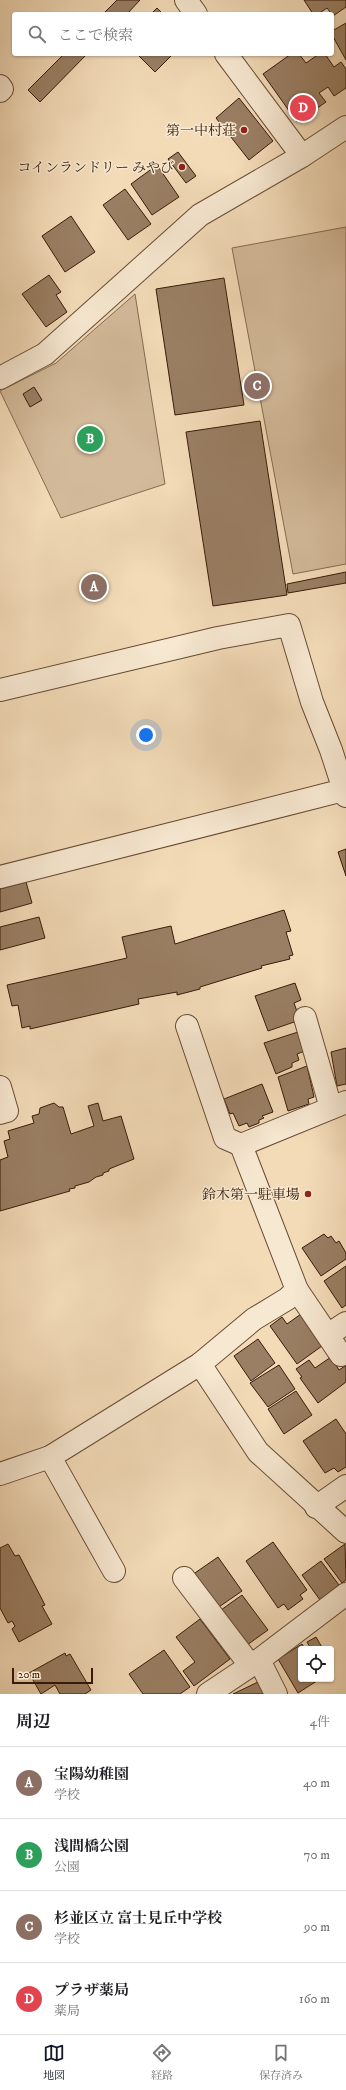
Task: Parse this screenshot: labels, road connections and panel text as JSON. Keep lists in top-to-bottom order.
{
  "places": ["第一中村荘", "コインランドリー みやび", "鈴木第一駐車場"],
  "scale_bar": "20 m",
  "page": {
    "search": "ここで検索",
    "pins": [
      "D",
      "C",
      "B",
      "A"
    ],
    "scale": "20 m",
    "heading": ["周辺", "4件"],
    "list": [
      {
        "mark": "A",
        "name": "宝陽幼稚園",
        "note": "学校",
        "value": "40 m"
      },
      {
        "mark": "B",
        "name": "浅間橋公園",
        "note": "公園",
        "value": "70 m"
      },
      {
        "mark": "C",
        "name": "杉並区立 富士見丘中学校",
        "note": "学校",
        "value": "90 m"
      },
      {
        "mark": "D",
        "name": "プラザ薬局",
        "note": "薬局",
        "value": "160 m"
      }
    ],
    "nav": ["地図", "経路", "保存済み"]
  }
}
